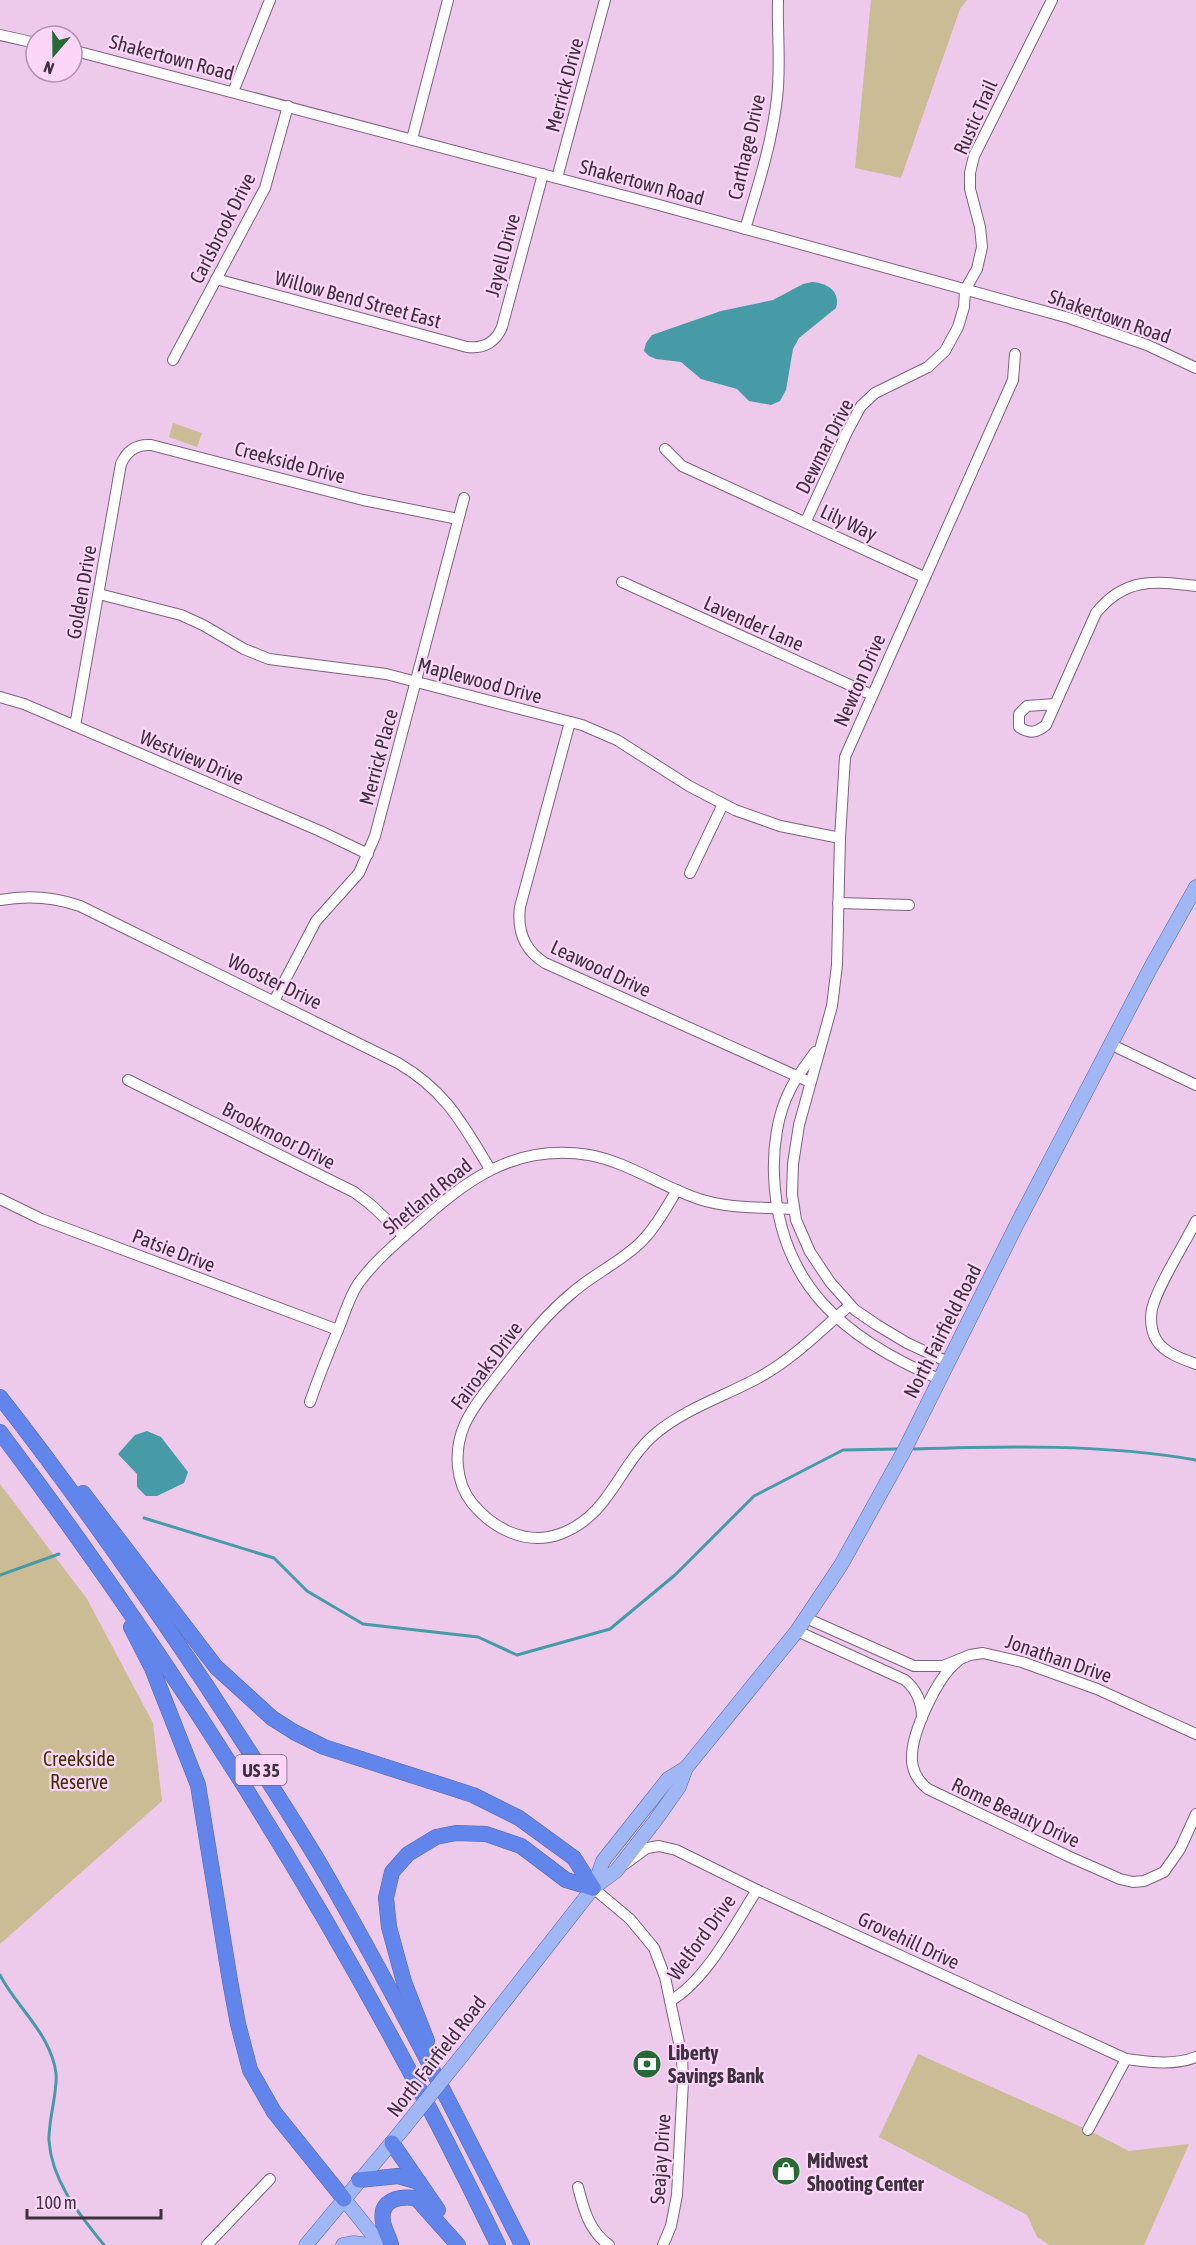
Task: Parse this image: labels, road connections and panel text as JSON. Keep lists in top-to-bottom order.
{
  "streets": {
    "highway": ["US 35"],
    "main road": ["North Fairfield Road"],
    "street": [
      "Shakertown Road",
      "Merrick Drive",
      "Rustic Trail",
      "Carthage Drive",
      "Carlsbrook Drive",
      "Jayell Drive",
      "Willow Bend Street East",
      "Dewmar Drive",
      "Creekside Drive",
      "Lily Way",
      "Golden Drive",
      "Lavender Lane",
      "Maplewood Drive",
      "Newton Drive",
      "Westview Drive",
      "Merrick Place",
      "Leawood Drive",
      "Wooster Drive",
      "Brookmoor Drive",
      "Shetland Road",
      "Patsie Drive",
      "Fairoaks Drive",
      "Jonathan Drive",
      "Rome Beauty Drive",
      "Welford Drive",
      "Grovehill Drive",
      "Seajay Drive"
    ]
  },
  "crossings": [
    ["Shakertown Road", "Merrick Drive"],
    ["Shakertown Road", "Rustic Trail"],
    ["Shakertown Road", "Carthage Drive"],
    ["Shakertown Road", "Carlsbrook Drive"],
    ["Shakertown Road", "Jayell Drive"],
    ["Shakertown Road", "Dewmar Drive"],
    ["Rustic Trail", "Dewmar Drive"],
    ["Carlsbrook Drive", "Willow Bend Street East"],
    ["Jayell Drive", "Willow Bend Street East"],
    ["Dewmar Drive", "Lily Way"],
    ["Creekside Drive", "Golden Drive"],
    ["Creekside Drive", "Merrick Place"],
    ["Lily Way", "Newton Drive"],
    ["Golden Drive", "Maplewood Drive"],
    ["Golden Drive", "Westview Drive"],
    ["Lavender Lane", "Newton Drive"],
    ["Maplewood Drive", "Newton Drive"],
    ["Maplewood Drive", "Merrick Place"],
    ["Maplewood Drive", "Leawood Drive"],
    ["Newton Drive", "Leawood Drive"],
    ["Newton Drive", "Shetland Road"],
    ["Newton Drive", "North Fairfield Road"],
    ["Newton Drive", "Fairoaks Drive"],
    ["Westview Drive", "Merrick Place"],
    ["Merrick Place", "Wooster Drive"],
    ["Wooster Drive", "Shetland Road"],
    ["Brookmoor Drive", "Shetland Road"],
    ["Shetland Road", "Patsie Drive"],
    ["Shetland Road", "Fairoaks Drive"],
    ["North Fairfield Road", "Jonathan Drive"],
    ["North Fairfield Road", "Grovehill Drive"],
    ["North Fairfield Road", "Seajay Drive"],
    ["Jonathan Drive", "Rome Beauty Drive"],
    ["Welford Drive", "Grovehill Drive"],
    ["Welford Drive", "Seajay Drive"]
  ],
  "parks": ["Creekside Reserve"],
  "places": {
    "bank": ["Liberty Savings Bank"],
    "shop": ["Midwest Shooting Center"]
  },
  "scale_bar": "100 m",
  "north": "bottom"
}
